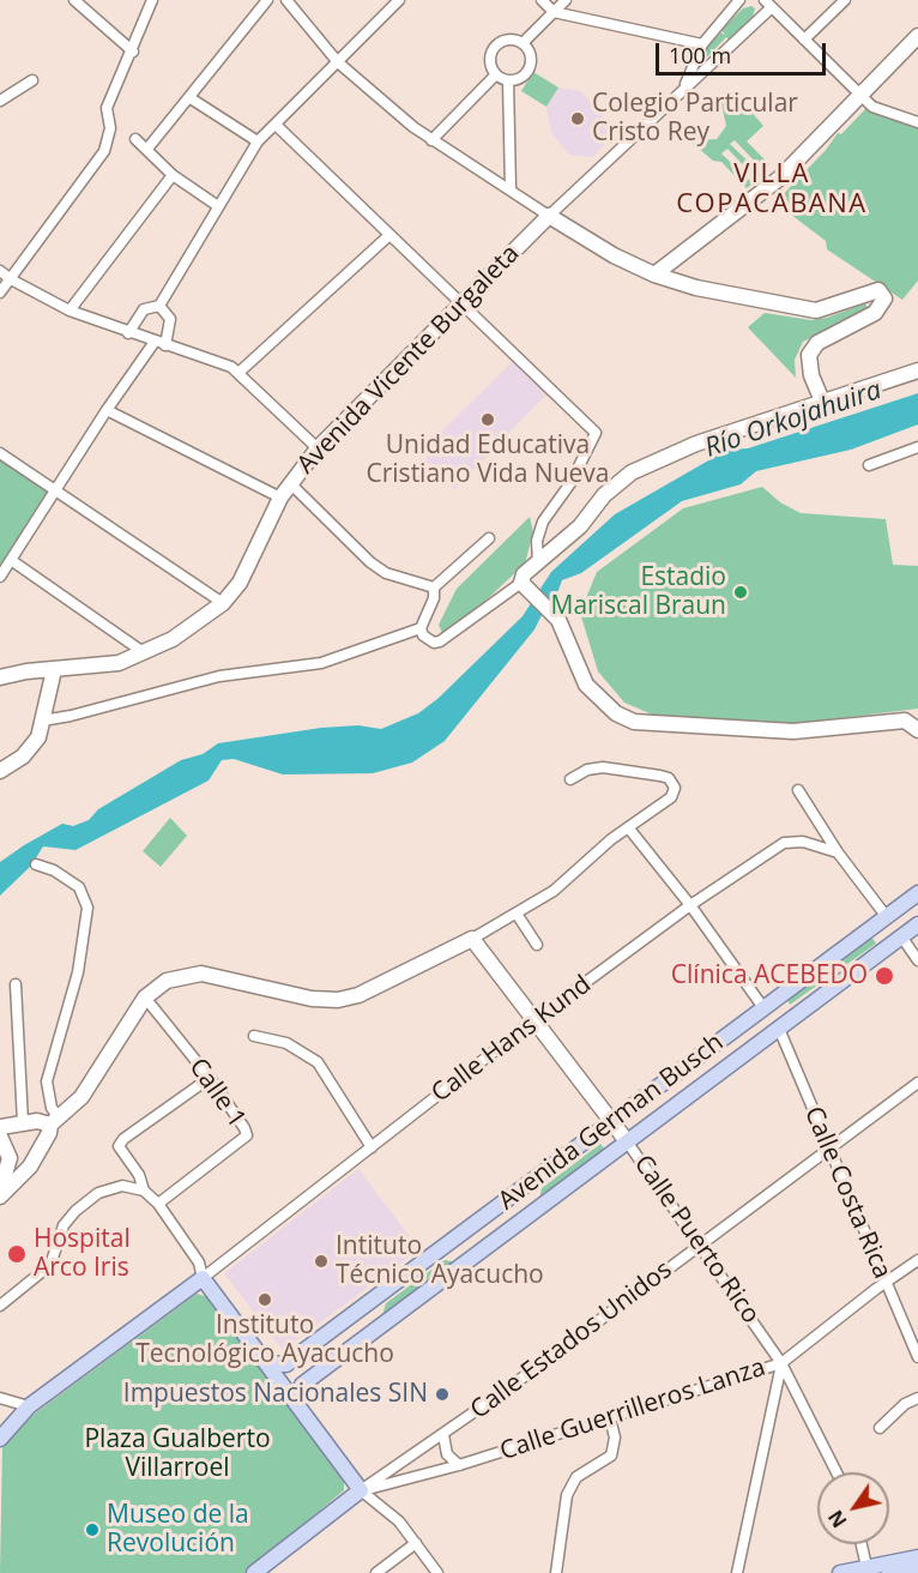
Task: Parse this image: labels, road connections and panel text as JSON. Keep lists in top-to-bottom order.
{
  "streets": {
    "main road": ["Avenida Vicente Burgaleta", "Avenida German Busch", "Calle Puerto Rico"],
    "street": [
      "Calle Hans Kund",
      "Calle 1",
      "Calle Costa Rica",
      "Calle Estados Unidos",
      "Calle Guerrilleros Lanza"
    ]
  },
  "crossings": [
    ["Calle Hans Kund", "Calle Puerto Rico"],
    ["Avenida German Busch", "Calle Costa Rica"],
    ["Avenida German Busch", "Calle Puerto Rico"],
    ["Calle Costa Rica", "Calle Estados Unidos"],
    ["Calle Costa Rica", "Calle Guerrilleros Lanza"],
    ["Calle Puerto Rico", "Calle Estados Unidos"],
    ["Calle Puerto Rico", "Calle Guerrilleros Lanza"],
    ["Calle Estados Unidos", "Calle Guerrilleros Lanza"]
  ],
  "districts": ["VILLA COPACABANA"],
  "water": ["Río Orkojahuira"],
  "parks": ["Plaza Gualberto Villarroel"],
  "places": [
    "Colegio Particular Cristo Rey",
    "Unidad Educativa Cristiano Vida Nueva",
    "Estadio Mariscal Braun",
    "Clínica ACEBEDO",
    "Hospital Arco Iris",
    "Intituto Técnico Ayacucho",
    "Instituto Tecnológico Ayacucho",
    "Impuestos Nacionales SIN",
    "Museo de la Revolución"
  ],
  "scale_bar": "100 m",
  "north": "bottom left"
}
